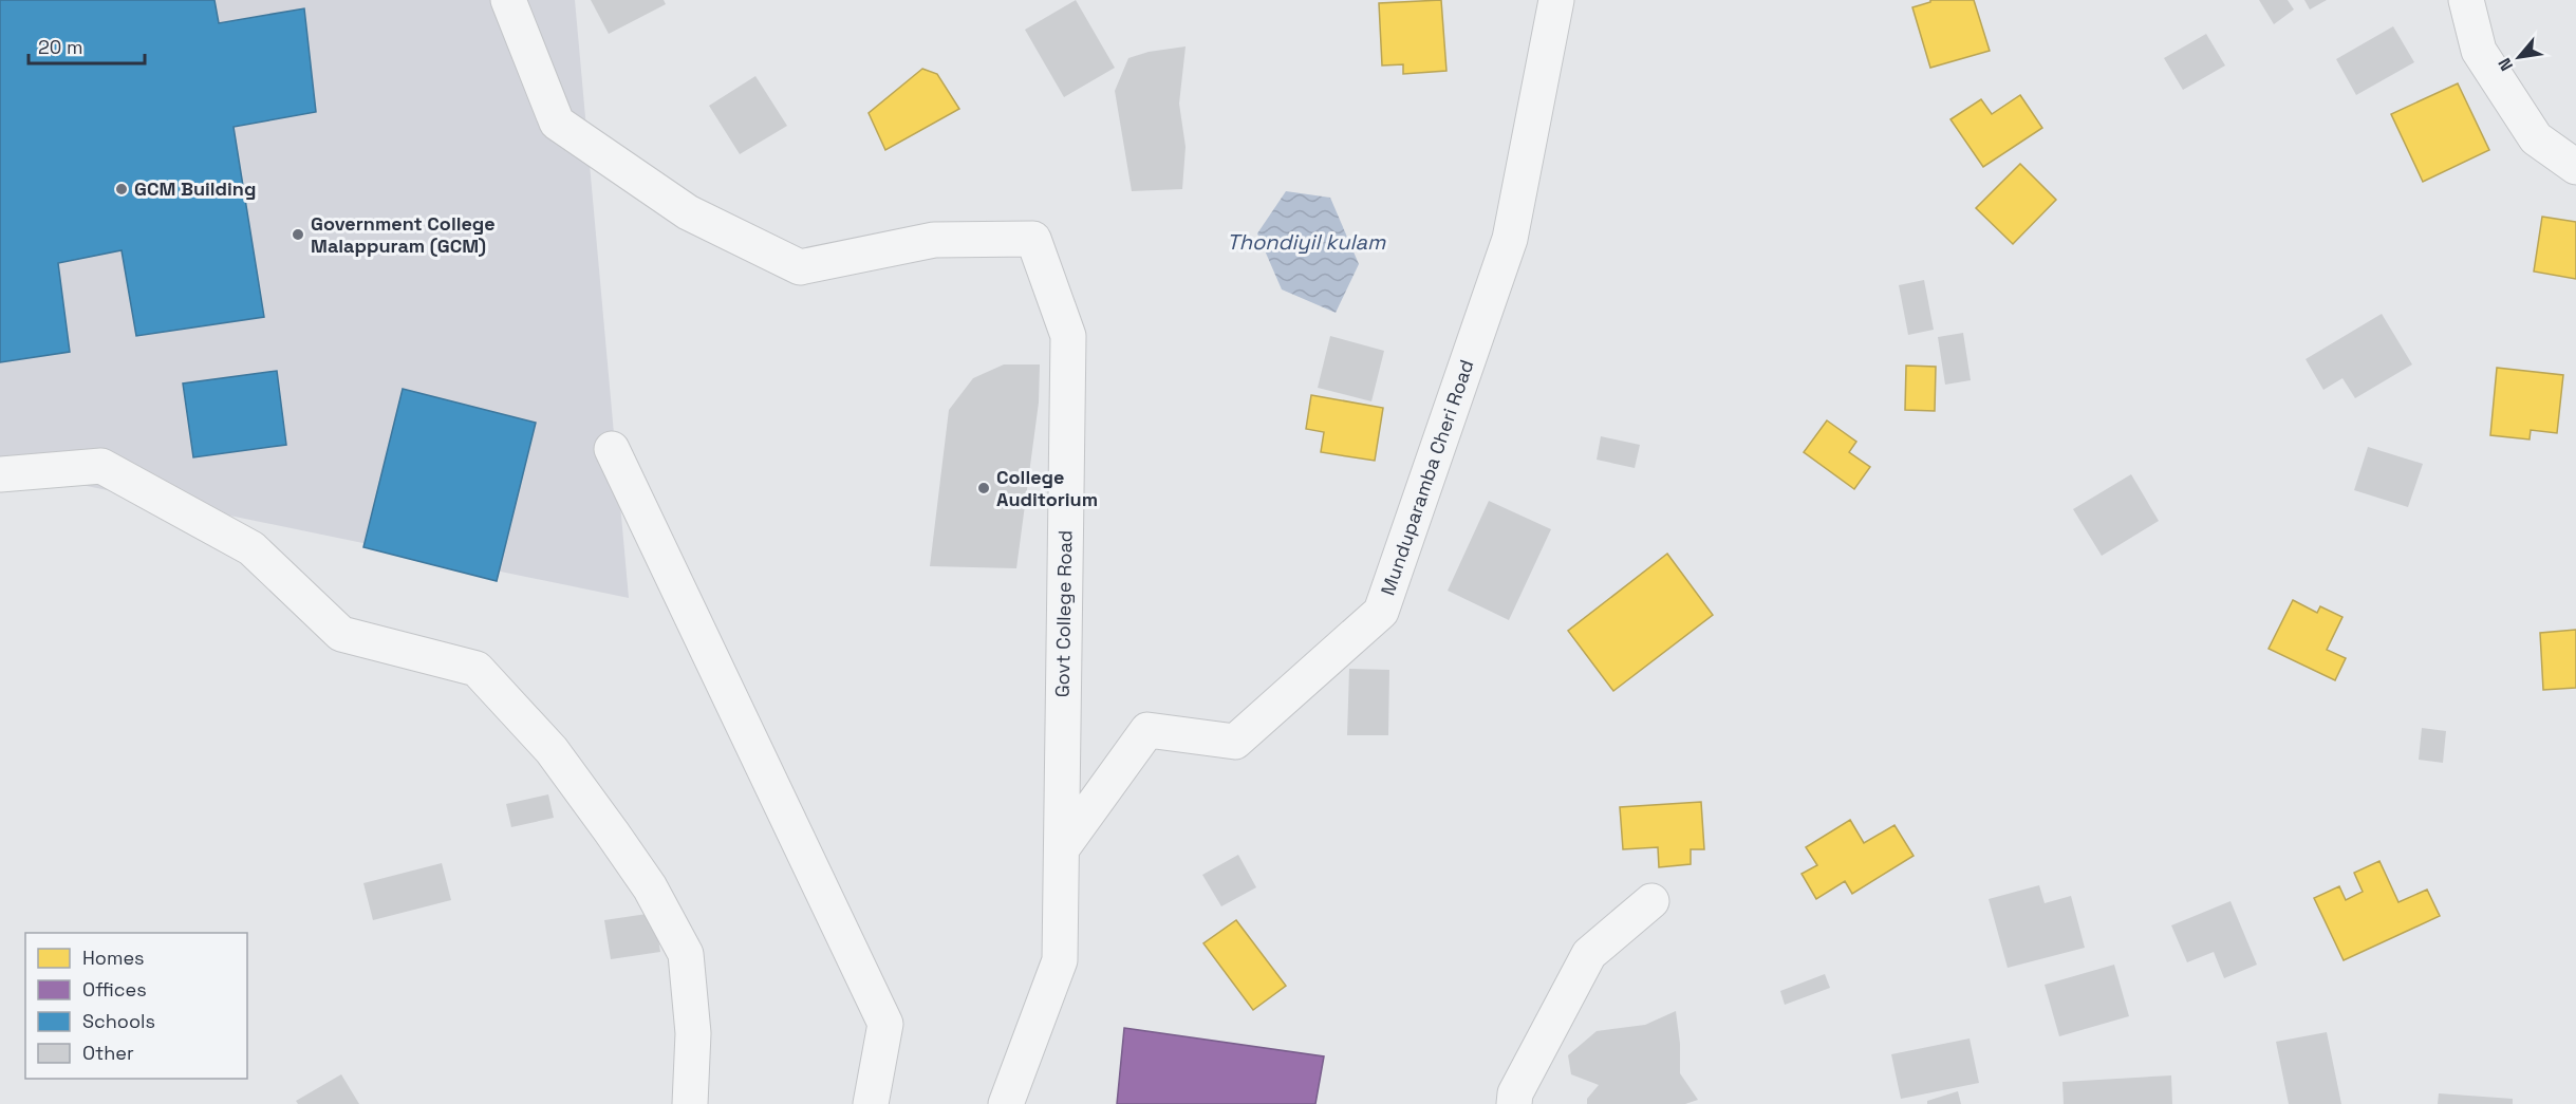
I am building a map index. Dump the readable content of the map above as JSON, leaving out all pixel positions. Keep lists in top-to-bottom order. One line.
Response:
{"streets":{"street":["Munduparamba Cheri Road","Govt College Road"]},"crossings":[["Munduparamba Cheri Road","Govt College Road"]],"water":["Thondiyil kulam"],"places":["GCM Building","Government College Malappuram (GCM)","College Auditorium"],"legend":["Homes","Offices","Schools","Other"],"scale_bar":"20 m","north":"bottom left"}
